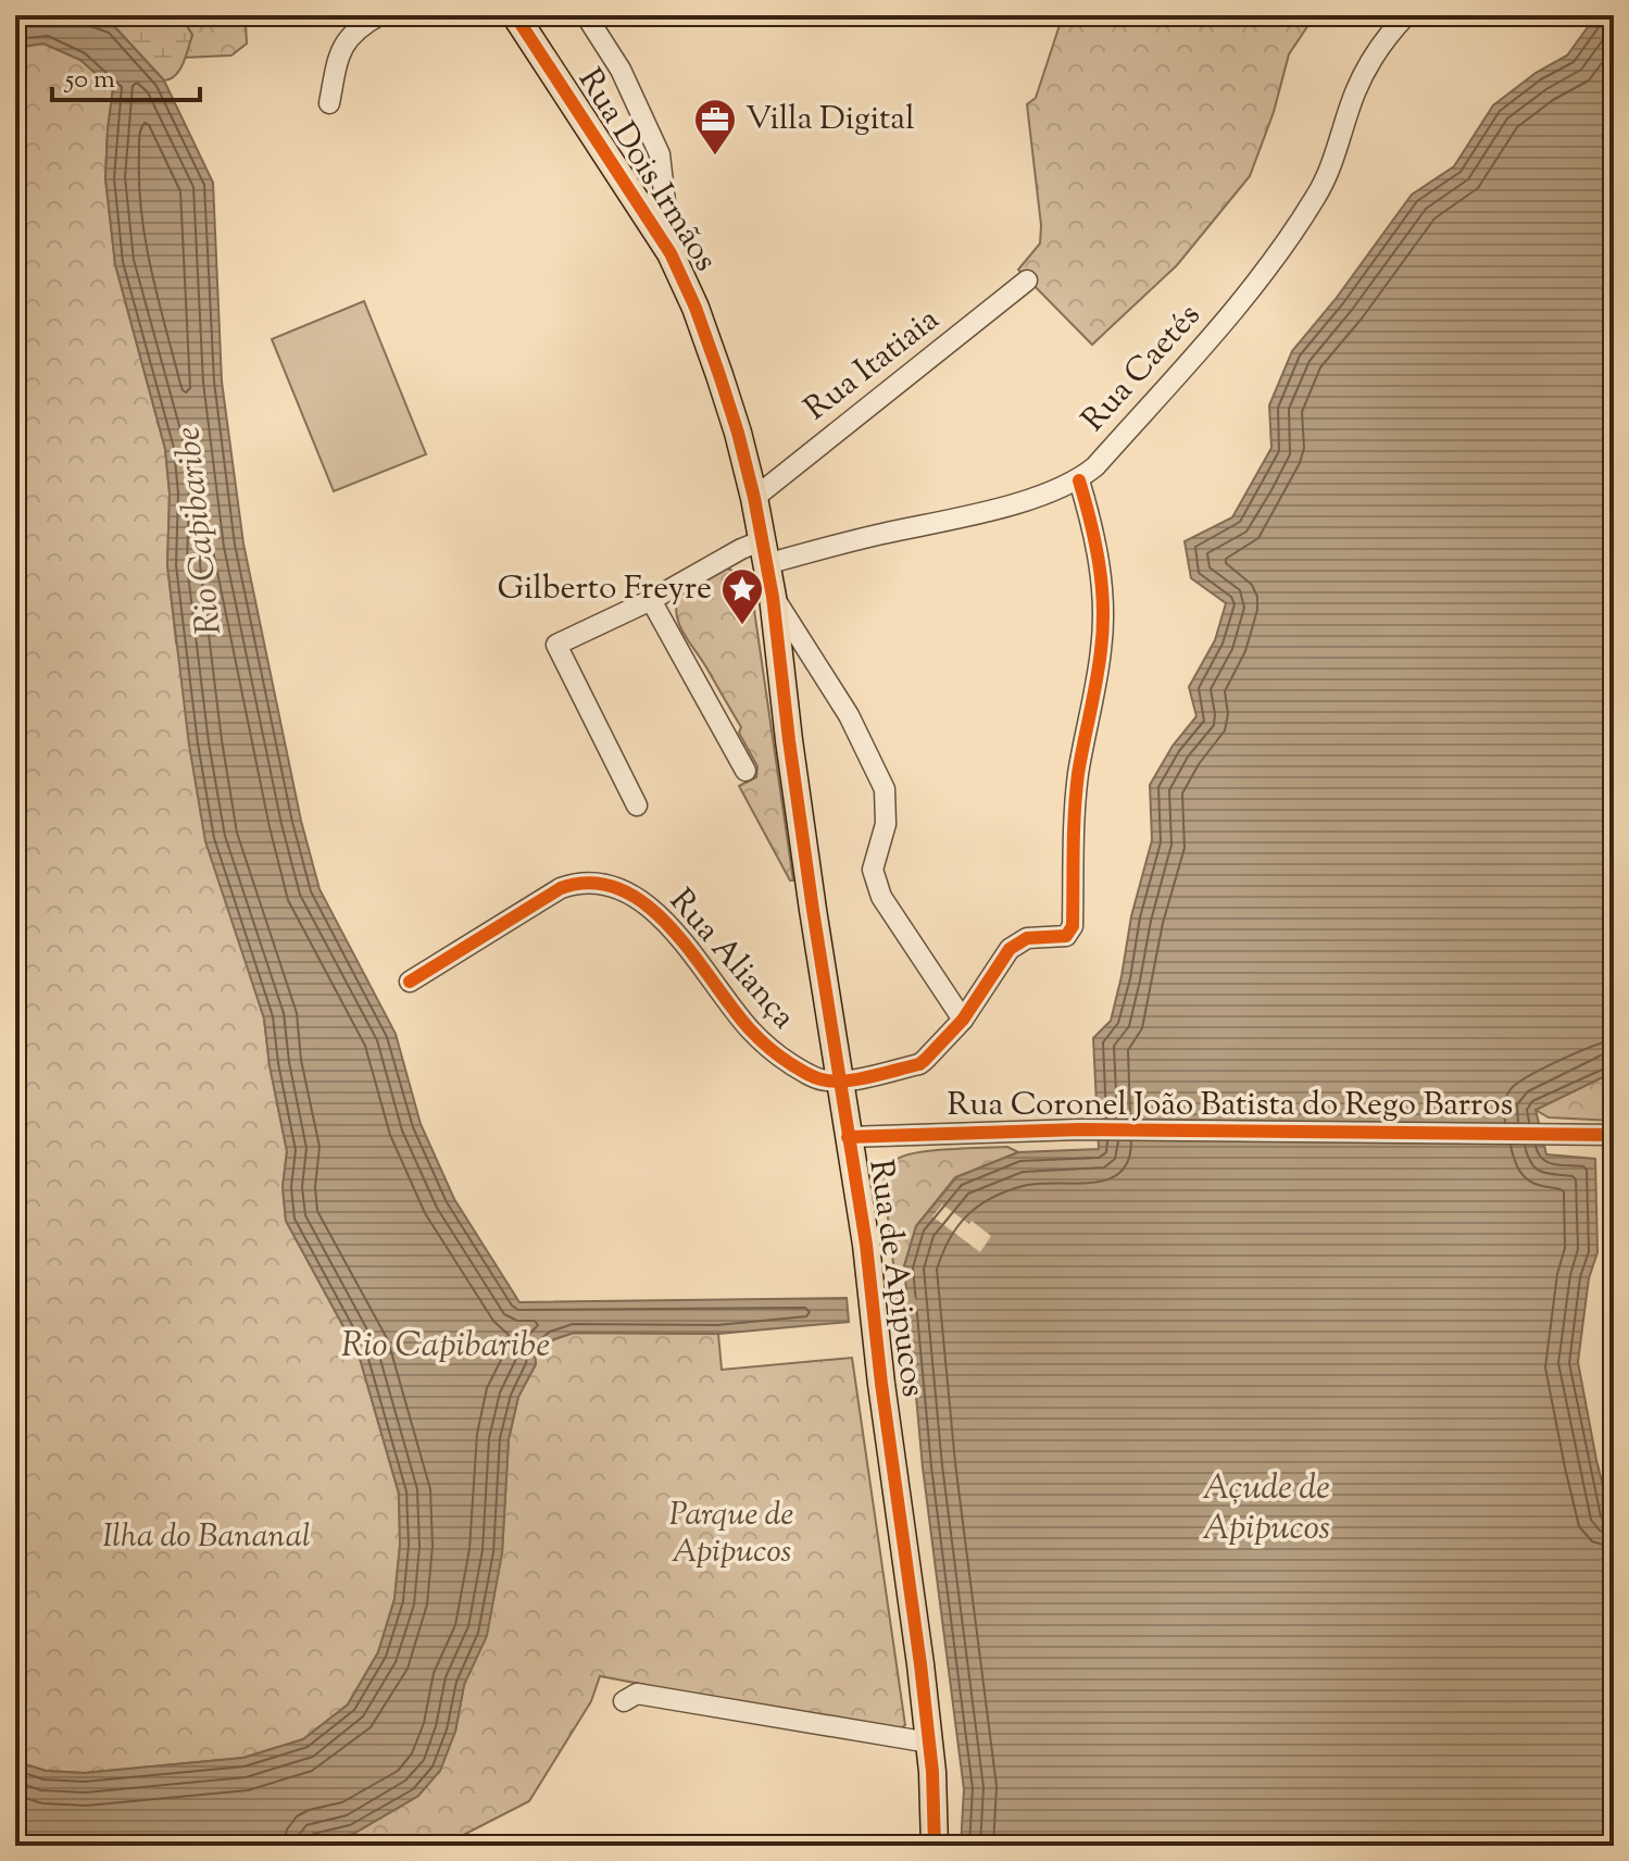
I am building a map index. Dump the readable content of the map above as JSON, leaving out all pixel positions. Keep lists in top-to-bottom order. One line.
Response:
{"streets":{"main road":["Rua Dois Irmãos","Rua de Apipucos"],"street":["Rua Itatiaia","Rua Caetés","Rua Aliança","Rua Coronel João Batista do Rego Barros"]},"crossings":[["Rua Dois Irmãos","Rua Itatiaia"],["Rua Dois Irmãos","Rua de Apipucos"],["Rua Itatiaia","Rua de Apipucos"],["Rua Caetés","Rua de Apipucos"],["Rua Aliança","Rua de Apipucos"],["Rua Coronel João Batista do Rego Barros","Rua de Apipucos"]],"water":["Rio Capibaribe","Açude de Apipucos"],"parks":["Parque de Apipucos","Ilha do Bananal"],"places":{"office":["Villa Digital"],"place":["Gilberto Freyre"]},"scale_bar":"50 m"}
